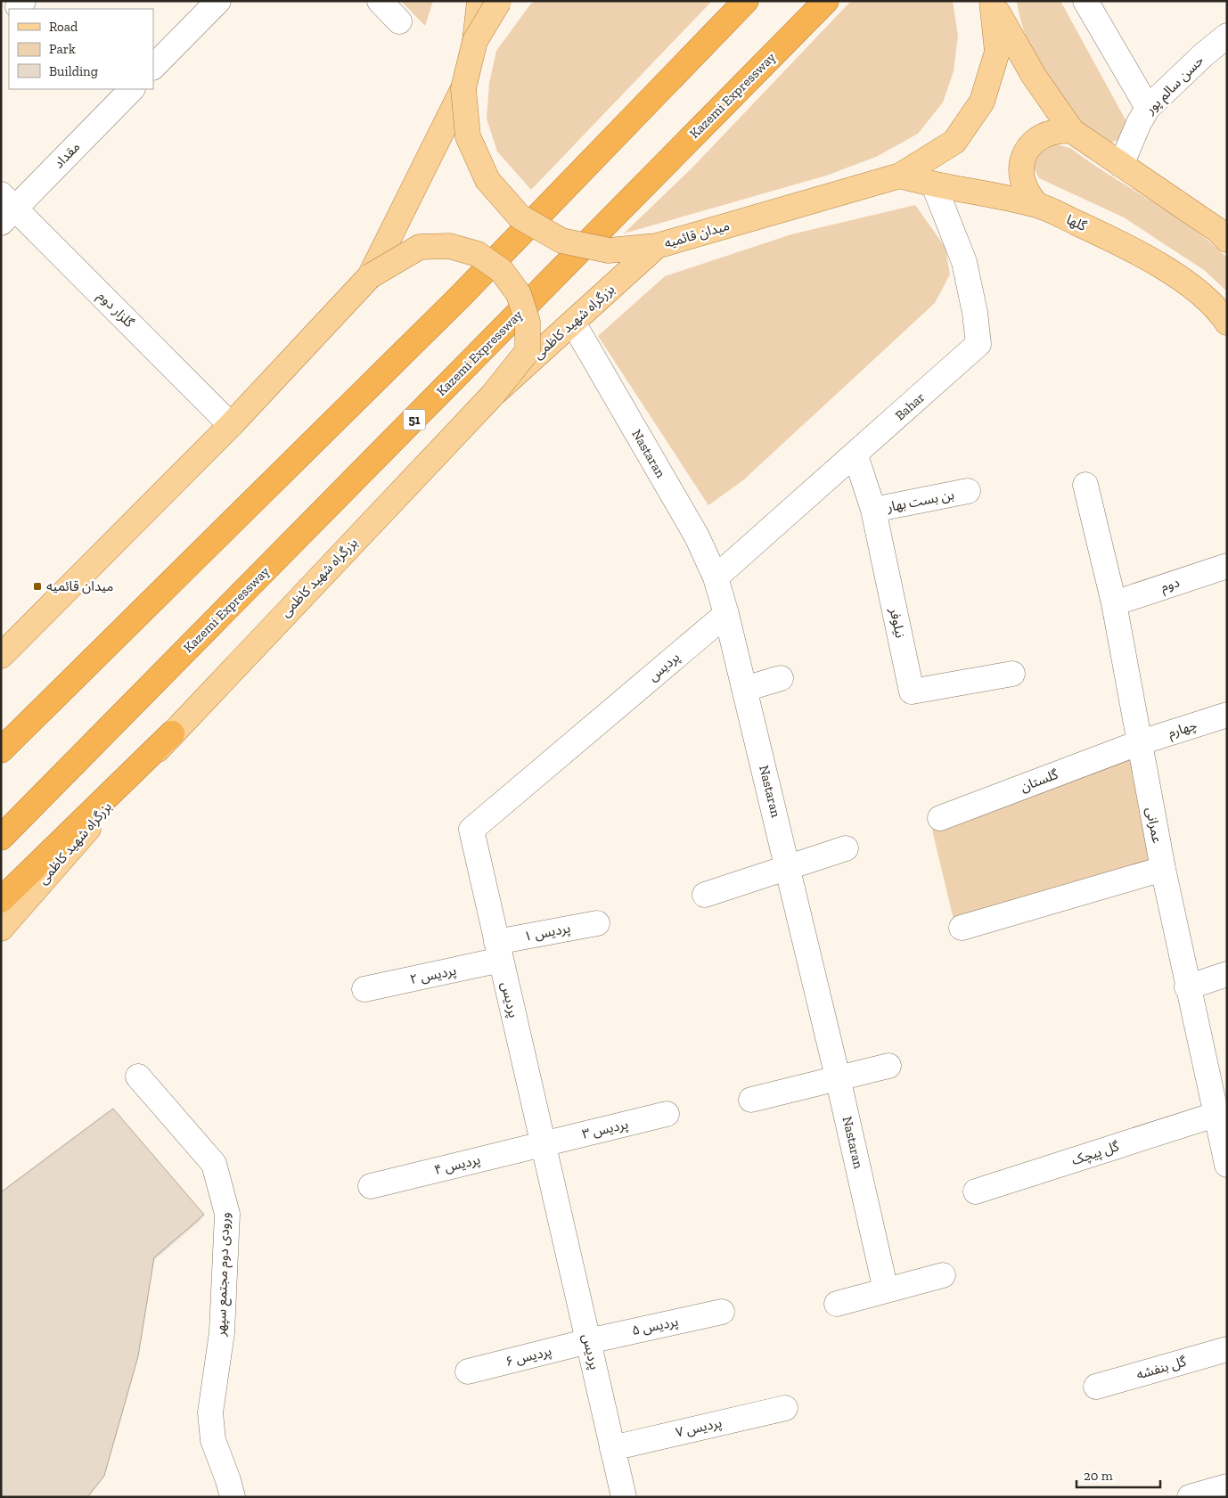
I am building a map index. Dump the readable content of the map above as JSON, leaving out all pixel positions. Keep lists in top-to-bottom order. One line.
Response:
{"streets":{"highway":["Kazemi Expressway","51"],"main road":["گلها","میدان قائمیه","بزرگراه شهید کاظمی"],"street":["حسن سالم پور","مقداد","گلزار دوم","Bahar","Nastaran","بن بست بهار","دوم","نیلوفر","پردیس","چهارم","گلستان","عمرانی","پردیس ۱","پردیس ۲","پردیس ۳","گل پیچک","پردیس ۴","ورودی دوم مجتمع سپهر","پردیس ۵","پردیس ۶","گل بنفشه","پردیس ۷"]},"crossings":[["مقداد","گلزار دوم"],["گلها","میدان قائمیه"],["گلها","Bahar"],["میدان قائمیه","بزرگراه شهید کاظمی"],["بزرگراه شهید کاظمی","Nastaran"],["Bahar","Nastaran"],["Bahar","نیلوفر"],["Nastaran","پردیس"],["بن بست بهار","نیلوفر"],["دوم","عمرانی"],["پردیس","پردیس ۱"],["پردیس","پردیس ۲"],["پردیس","پردیس ۳"],["پردیس","پردیس ۴"],["پردیس","پردیس ۵"],["پردیس","پردیس ۶"],["پردیس","پردیس ۷"],["چهارم","گلستان"],["چهارم","عمرانی"],["گلستان","عمرانی"],["عمرانی","گل پیچک"],["پردیس ۱","پردیس ۲"],["پردیس ۳","پردیس ۴"],["پردیس ۵","پردیس ۶"]],"places":{"transit":["میدان قائمیه"]},"legend":["Road","Park","Building"],"scale_bar":"20 m"}
